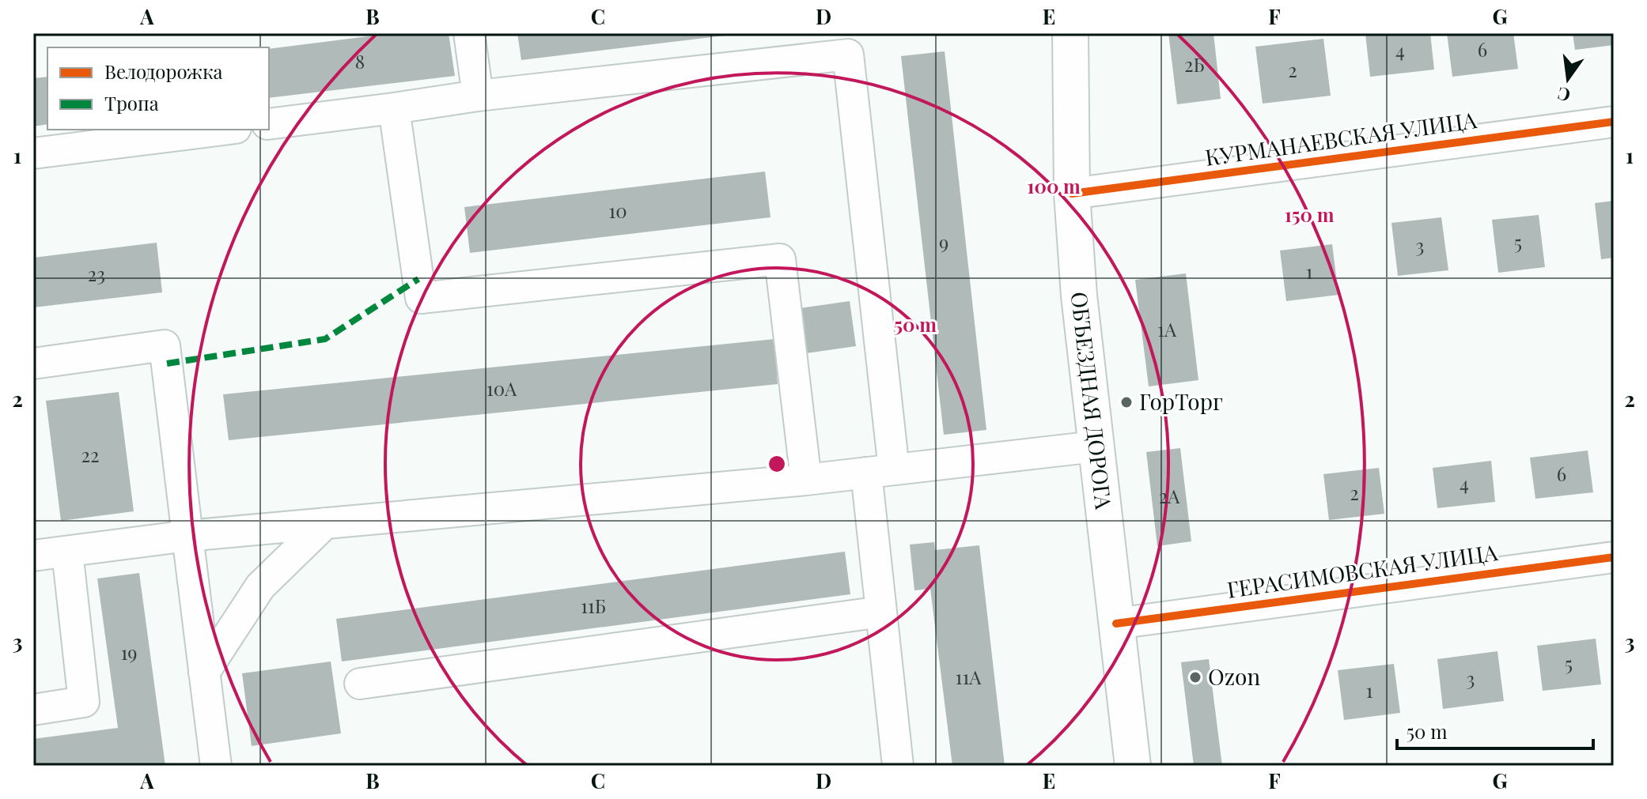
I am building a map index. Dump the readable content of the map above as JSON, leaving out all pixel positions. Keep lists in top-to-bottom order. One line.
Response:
{"streets":{"main road":["ОБЪЕЗДНАЯ ДОРОГА"],"street":["КУРМАНАЕВСКАЯ УЛИЦА","ГЕРАСИМОВСКАЯ УЛИЦА"]},"crossings":[["КУРМАНАЕВСКАЯ УЛИЦА","ОБЪЕЗДНАЯ ДОРОГА"],["ОБЪЕЗДНАЯ ДОРОГА","ГЕРАСИМОВСКАЯ УЛИЦА"]],"places":["ГорТорг","Ozon"],"house_numbers":["6","4","8","2Б","2","10","9","5","3","1","23","1А","10А","22","6","4","2","2А","11Б","19","5","11А","3","1"],"legend":["Велодорожка","Тропа"],"scale_bar":"50 m","north":"bottom","grid":{"columns":["A","B","C","D","E","F","G"],"rows":["1","2","3"]},"rings":["100 m","150 m","50 m"]}
